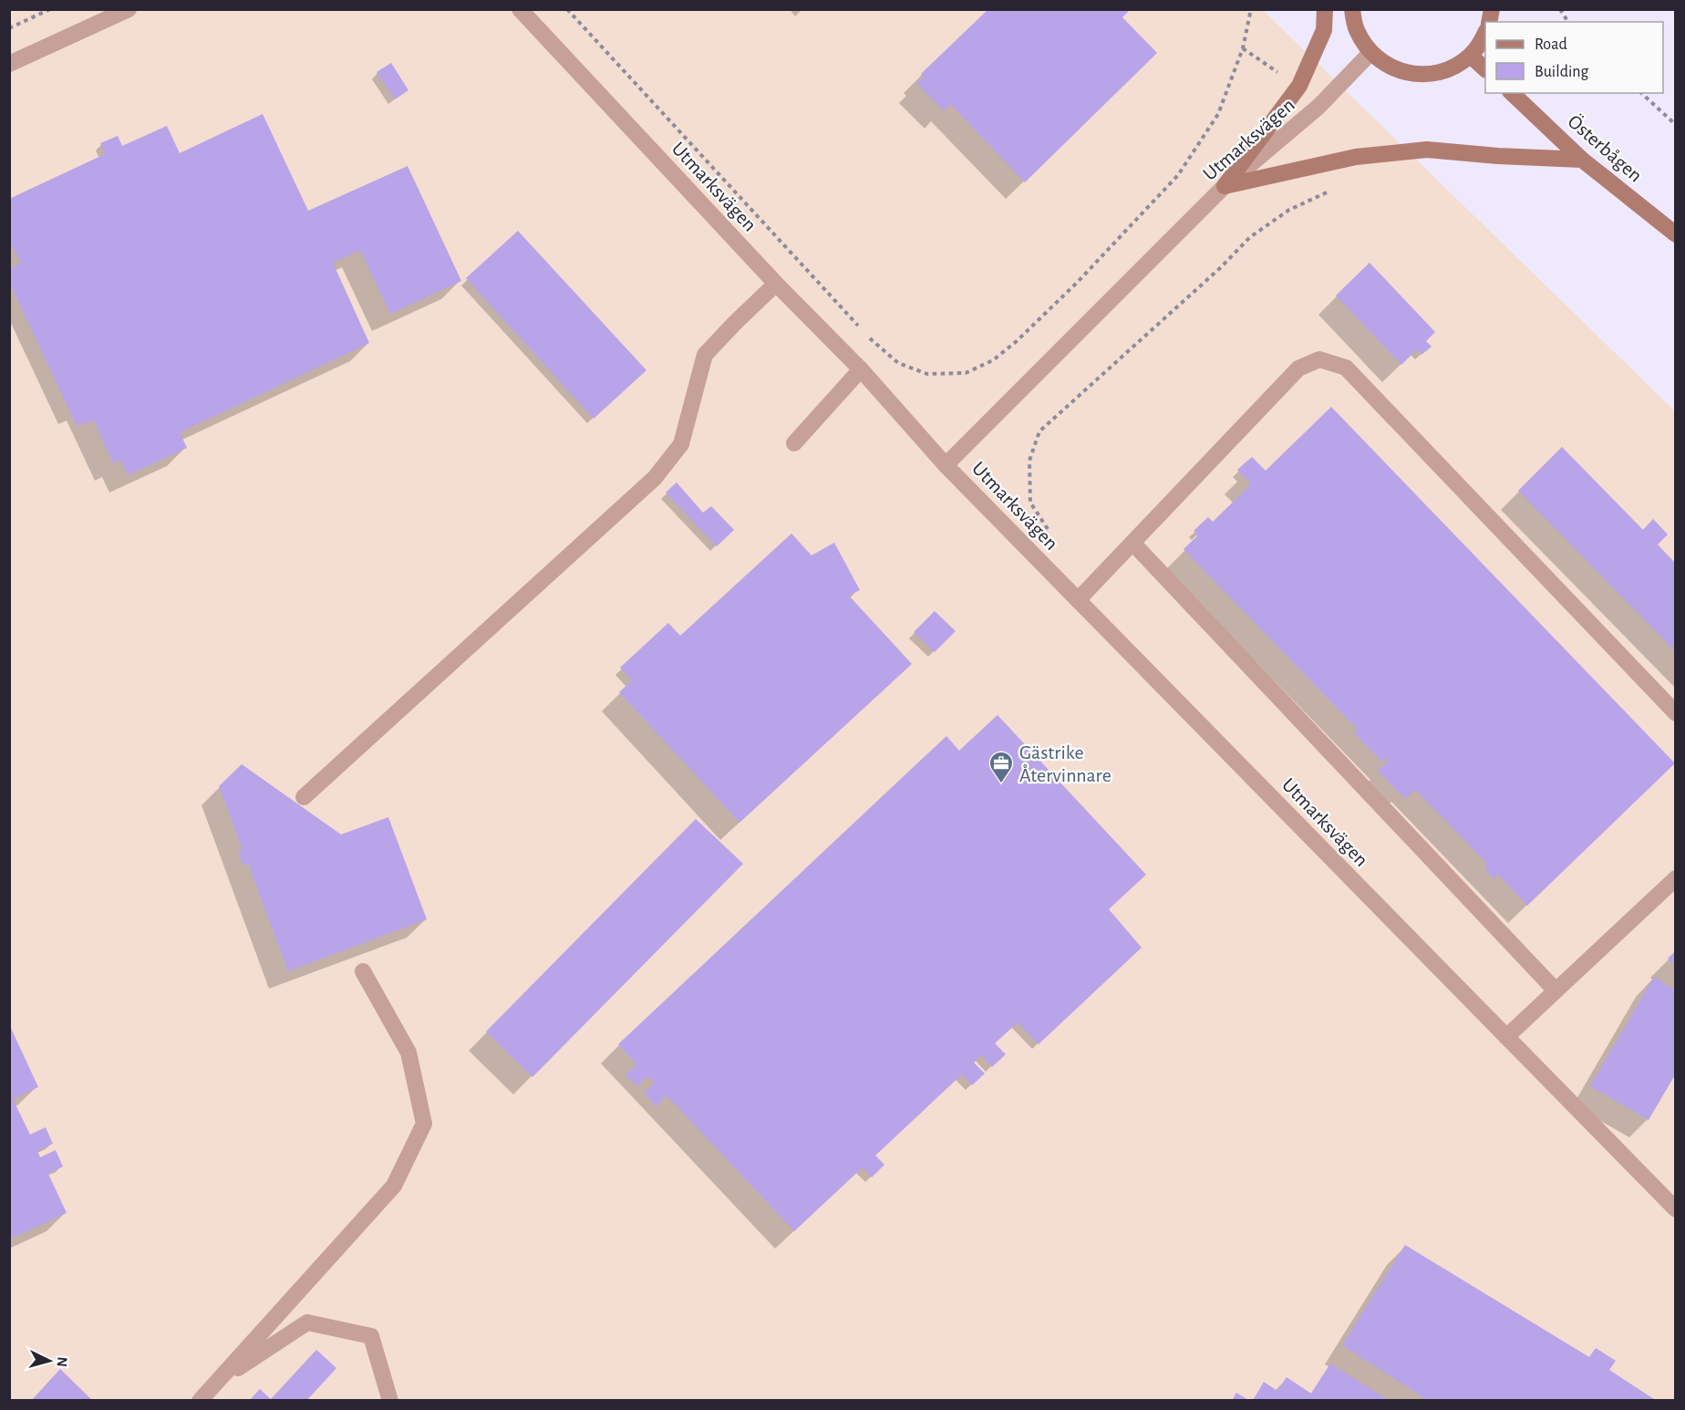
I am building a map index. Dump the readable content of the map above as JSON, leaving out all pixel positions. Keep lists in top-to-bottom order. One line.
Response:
{"streets":{"main road":["Österbågen"],"street":["Utmarksvägen"]},"places":{"office":["Gästrike Återvinnare"]},"legend":["Road","Building"],"north":"right"}
